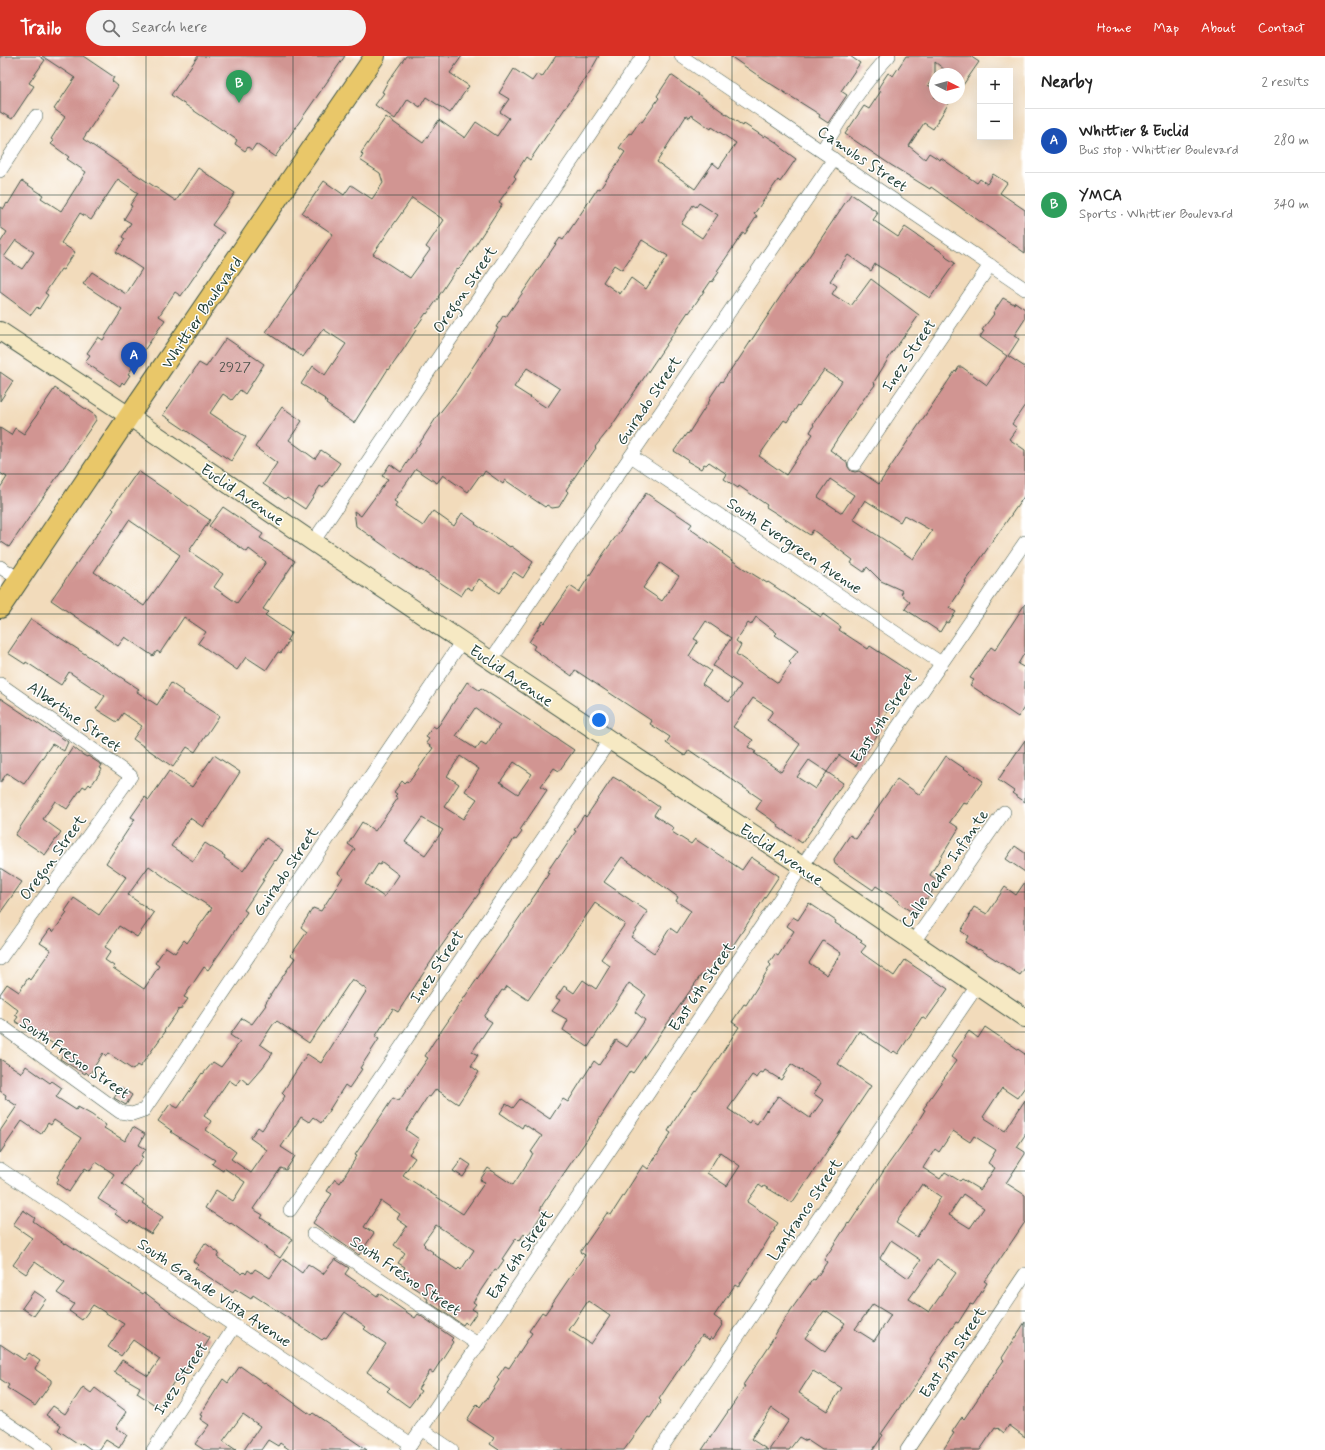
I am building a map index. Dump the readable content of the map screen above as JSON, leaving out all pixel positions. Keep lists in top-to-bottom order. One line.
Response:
{"streets":{"main road":["Whittier Boulevard"],"street":["Camulos Street","Oregon Street","Inez Street","Guirado Street","Euclid Avenue","South Evergreen Avenue","Albertine Street","East 6th Street","Calle Pedro Infante","South Fresno Street","Lanfranco Street","South Grande Vista Avenue","East 5th Street"]},"crossings":[["Camulos Street","Inez Street"],["Camulos Street","Guirado Street"],["Oregon Street","Euclid Avenue"],["Oregon Street","Albertine Street"],["Whittier Boulevard","Euclid Avenue"],["Inez Street","Euclid Avenue"],["Inez Street","South Grande Vista Avenue"],["Guirado Street","Euclid Avenue"],["Guirado Street","South Evergreen Avenue"],["Guirado Street","South Fresno Street"],["Euclid Avenue","East 6th Street"],["Euclid Avenue","Calle Pedro Infante"],["Euclid Avenue","Lanfranco Street"],["South Evergreen Avenue","East 6th Street"],["East 6th Street","South Fresno Street"],["East 6th Street","South Grande Vista Avenue"]],"house_numbers":["2927"],"north":"right","page":{"header":"Trailo","search":"Search here","nav":["Home","Map","About","Contact"],"heading":["Nearby","2 results"],"map_buttons":["+","−"],"pins":["B","A"],"list":[{"mark":"A","name":"Whittier & Euclid","note":"Bus stop · Whittier Boulevard","value":"280 m"},{"mark":"B","name":"YMCA","note":"Sports · Whittier Boulevard","value":"340 m"}]}}
